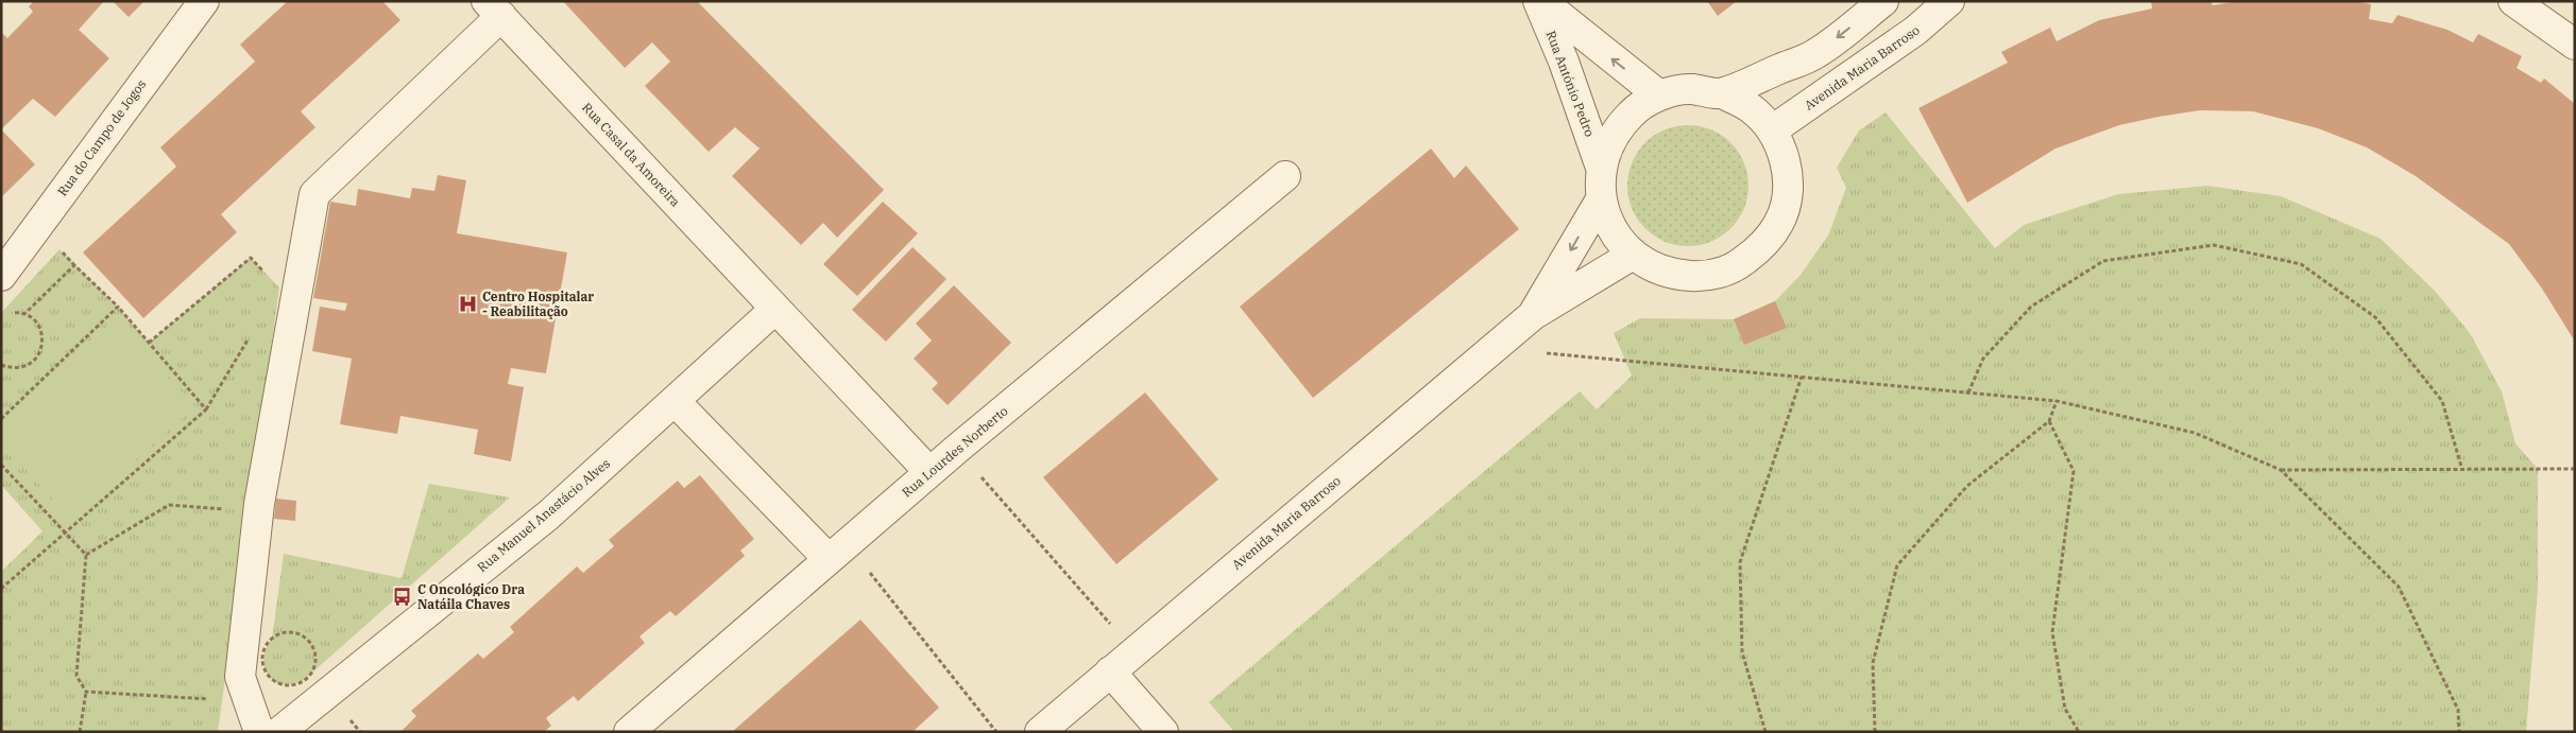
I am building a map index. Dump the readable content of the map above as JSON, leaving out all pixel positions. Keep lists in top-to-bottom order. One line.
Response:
{"streets":{"street":["Avenida Maria Barroso","Rua António Pedro","Rua do Campo de Jogos","Rua Casal da Amoreira","Rua Lourdes Norberto","Rua Manuel Anastácio Alves"]},"crossings":[["Avenida Maria Barroso","Rua António Pedro"],["Rua Casal da Amoreira","Rua Lourdes Norberto"],["Rua Casal da Amoreira","Rua Manuel Anastácio Alves"]],"one_way":["Rua António Pedro"],"places":{"hospital":["Centro Hospitalar - Reabilitação"],"bus stop":["C Oncológico Dra Natáila Chaves"]}}
